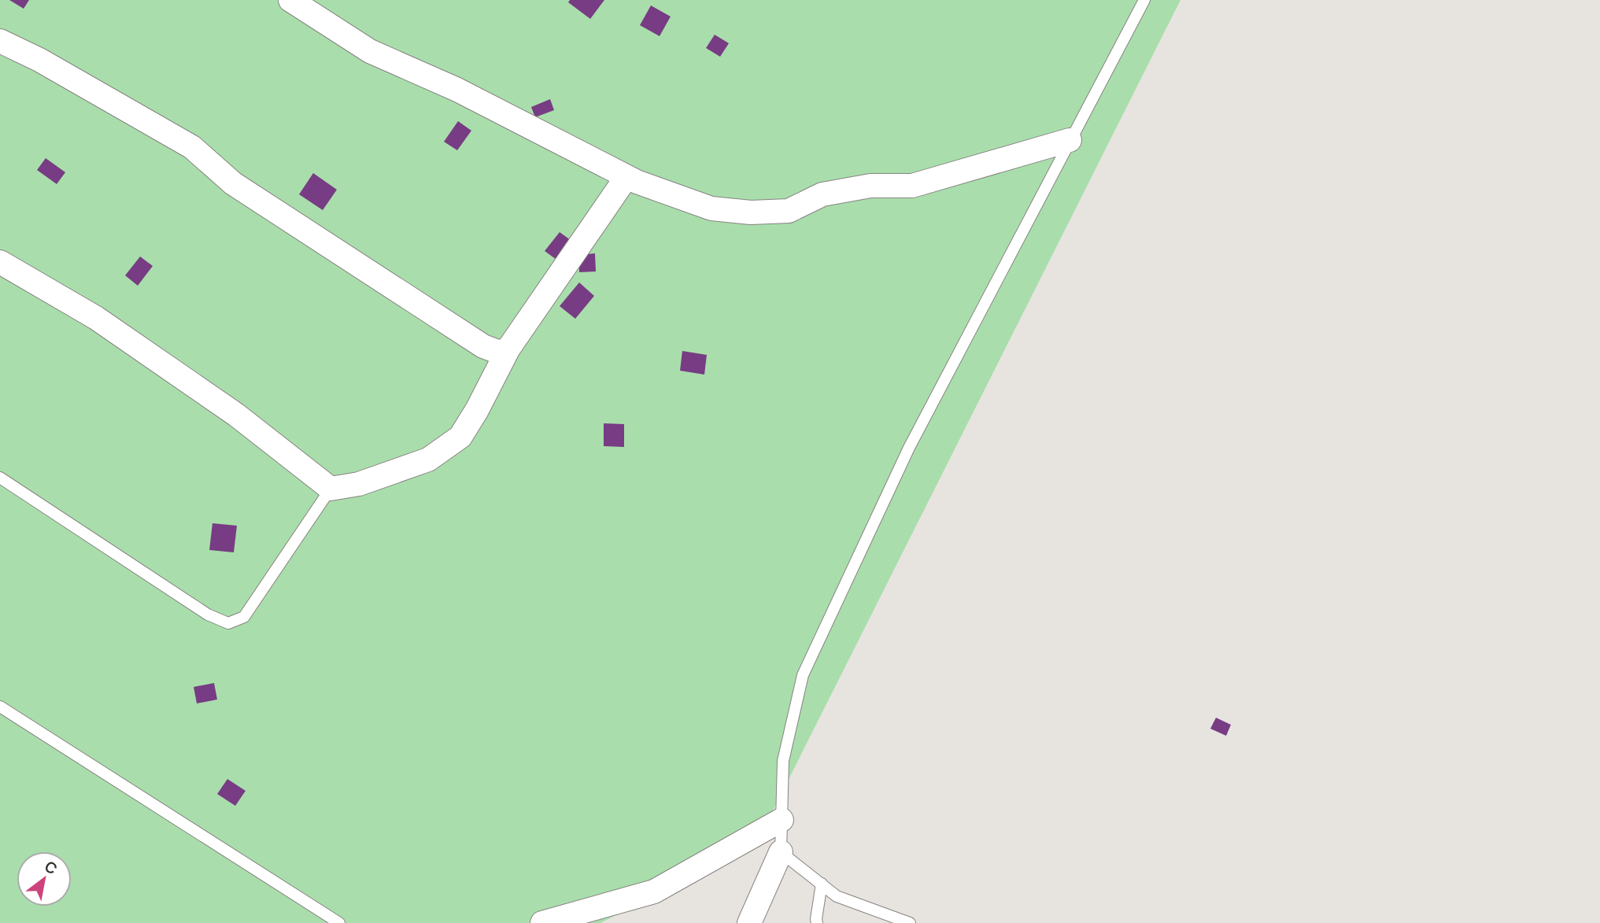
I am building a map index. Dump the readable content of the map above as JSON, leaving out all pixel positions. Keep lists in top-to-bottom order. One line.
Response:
{"north":"top right"}
